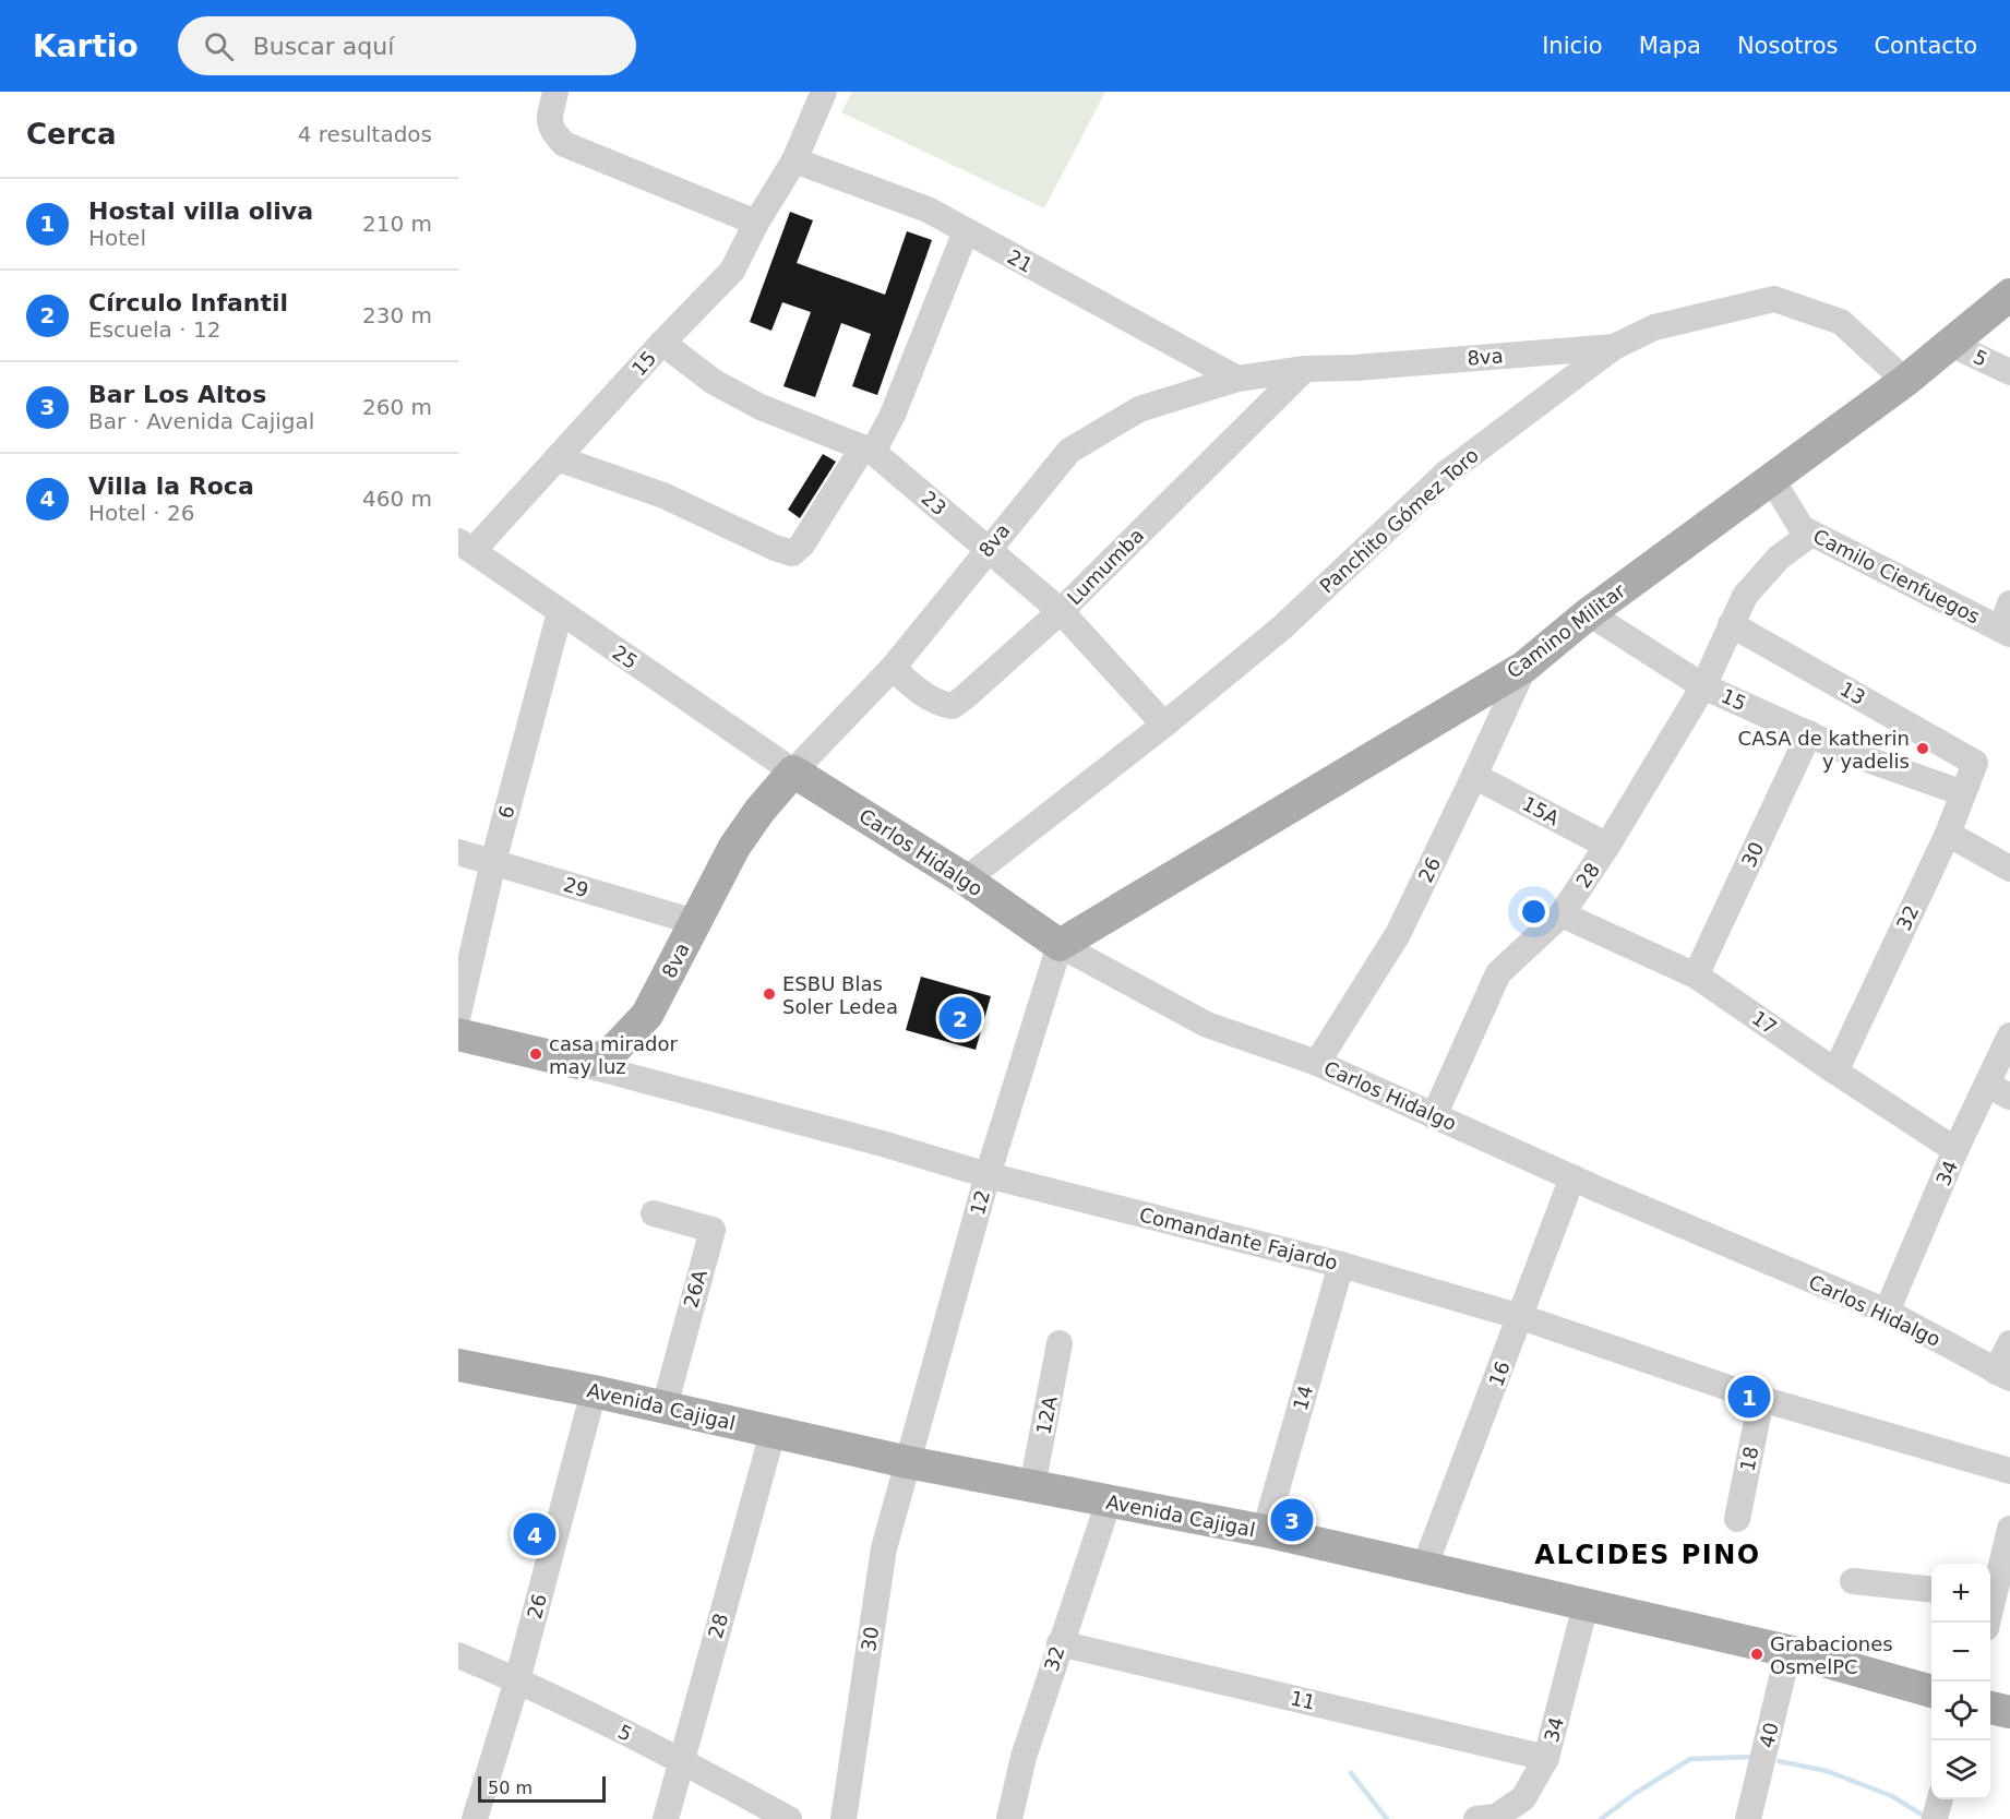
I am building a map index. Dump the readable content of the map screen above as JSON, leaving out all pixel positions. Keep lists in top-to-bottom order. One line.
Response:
{"streets":{"main road":["8va","Camino Militar","Carlos Hidalgo","Comandante Fajardo","Avenida Cajigal"],"street":["21","5","15","23","Panchito Gómez Toro","Lumumba","Camilo Cienfuegos","25","13","15A","6","30","26","28","29","32","17","34","12","26A","16","14","12A","18","11","40"]},"crossings":[["21","8va"],["21","15"],["8va","23"],["8va","Panchito Gómez Toro"],["8va","Lumumba"],["8va","25"],["8va","Carlos Hidalgo"],["8va","29"],["8va","Comandante Fajardo"],["5","Camino Militar"],["5","26"],["5","28"],["15","23"],["15","Camino Militar"],["15","25"],["15","30"],["15","28"],["15","32"],["23","Panchito Gómez Toro"],["23","Lumumba"],["Panchito Gómez Toro","Camino Militar"],["Panchito Gómez Toro","Carlos Hidalgo"],["Camilo Cienfuegos","Camino Militar"],["Camilo Cienfuegos","28"],["Camino Militar","Carlos Hidalgo"],["Camino Militar","26"],["Camino Militar","12"],["25","6"],["25","Carlos Hidalgo"],["13","28"],["13","32"],["15A","26"],["15A","28"],["6","29"],["Carlos Hidalgo","26"],["Carlos Hidalgo","28"],["Carlos Hidalgo","34"],["Carlos Hidalgo","12"],["Carlos Hidalgo","16"],["30","17"],["30","12"],["30","Avenida Cajigal"],["26","Avenida Cajigal"],["28","17"],["28","Avenida Cajigal"],["32","17"],["32","Avenida Cajigal"],["32","11"],["17","34"],["34","Avenida Cajigal"],["34","11"],["12","Comandante Fajardo"],["12","Avenida Cajigal"],["Comandante Fajardo","16"],["Comandante Fajardo","14"],["Comandante Fajardo","18"],["26A","Avenida Cajigal"],["16","Avenida Cajigal"],["14","Avenida Cajigal"],["Avenida Cajigal","12A"],["Avenida Cajigal","40"]],"districts":["ALCIDES PINO"],"places":["CASA de katherin y yadelis","ESBU Blas Soler Ledea","casa mirador may luz","Grabaciones OsmelPC"],"scale_bar":"50 m","page":{"header":"Kartio","search":"Buscar aquí","nav":["Inicio","Mapa","Nosotros","Contacto"],"heading":["Cerca","4 resultados"],"list":[{"mark":"1","name":"Hostal villa oliva","note":"Hotel","value":"210 m"},{"mark":"2","name":"Círculo Infantil","note":"Escuela · 12","value":"230 m"},{"mark":"3","name":"Bar Los Altos","note":"Bar · Avenida Cajigal","value":"260 m"},{"mark":"4","name":"Villa la Roca","note":"Hotel · 26","value":"460 m"}],"pins":["2","1","3","4"],"map_buttons":["+","−"],"scale":"50 m"}}
